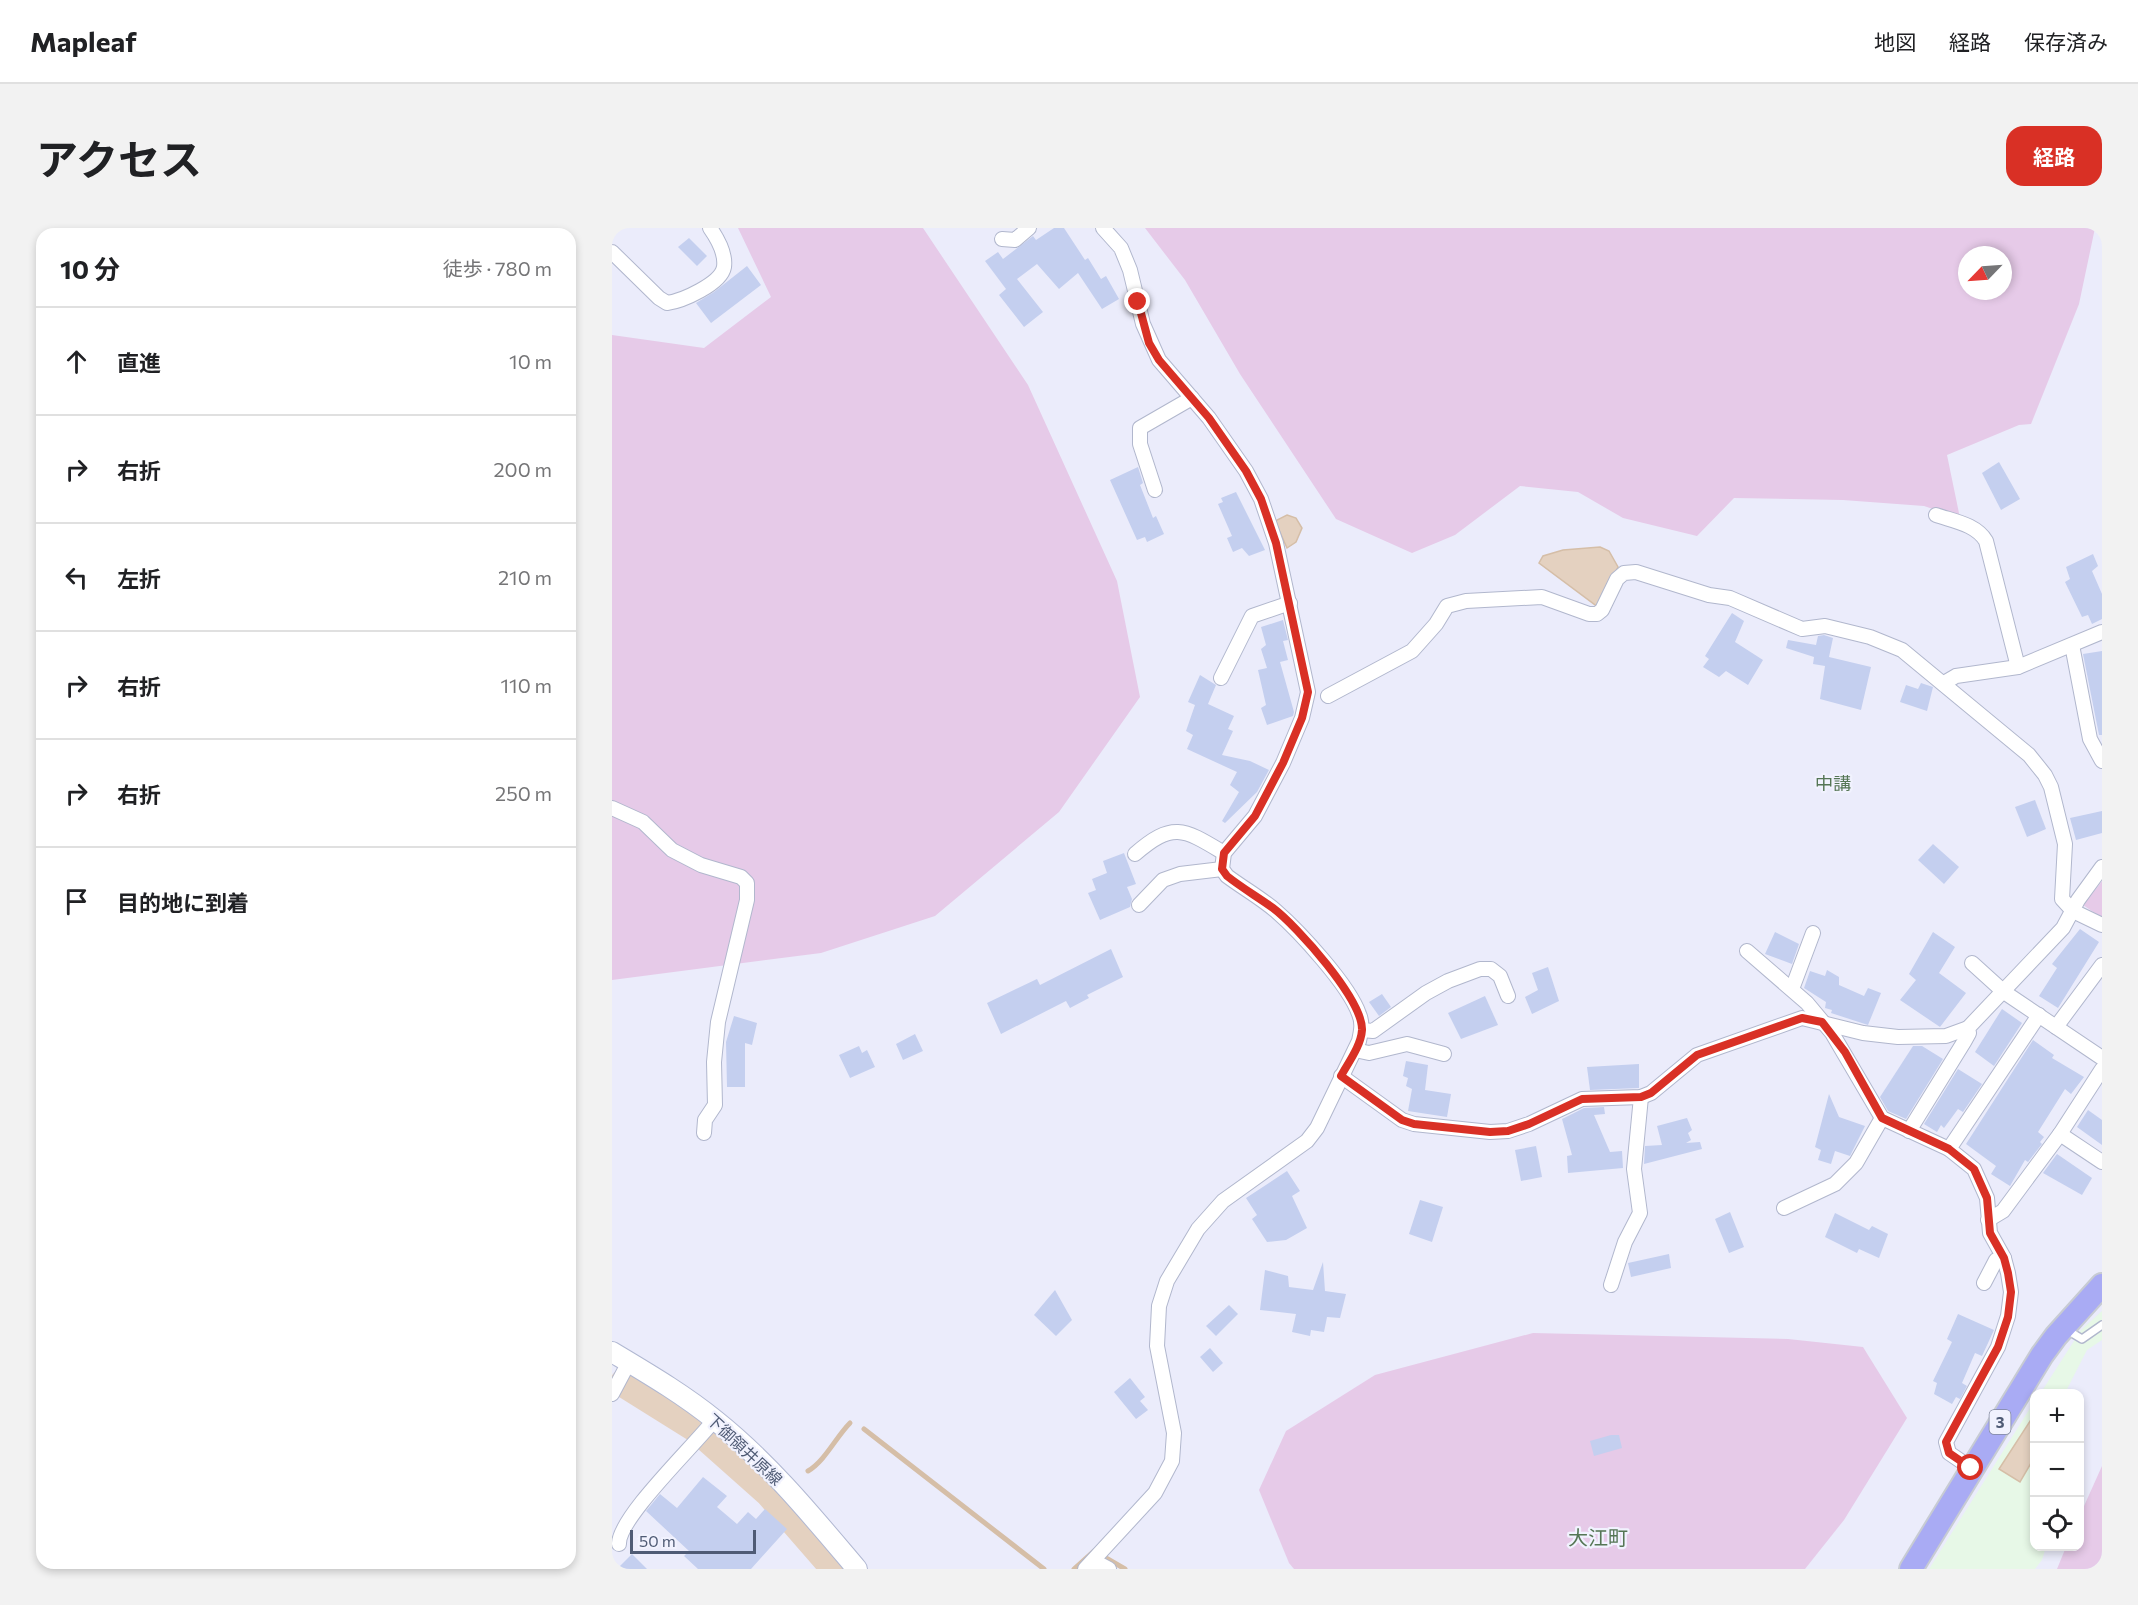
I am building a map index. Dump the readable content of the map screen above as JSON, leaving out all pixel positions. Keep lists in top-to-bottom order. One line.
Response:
{"streets":{"main road":["3","下御領井原線"]},"districts":["中講","大江町"],"scale_bar":"50 m","north":"bottom left","page":{"header":"Mapleaf","nav":["地図","経路","保存済み"],"title":"アクセス","buttons":"経路","heading":["10 分","徒歩 · 780 m"],"list":[["直進","10 m"],["右折","200 m"],["左折","210 m"],["右折","110 m"],["右折","250 m"],"目的地に到着"],"map_buttons":["+","−"],"scale":"50 m"}}
